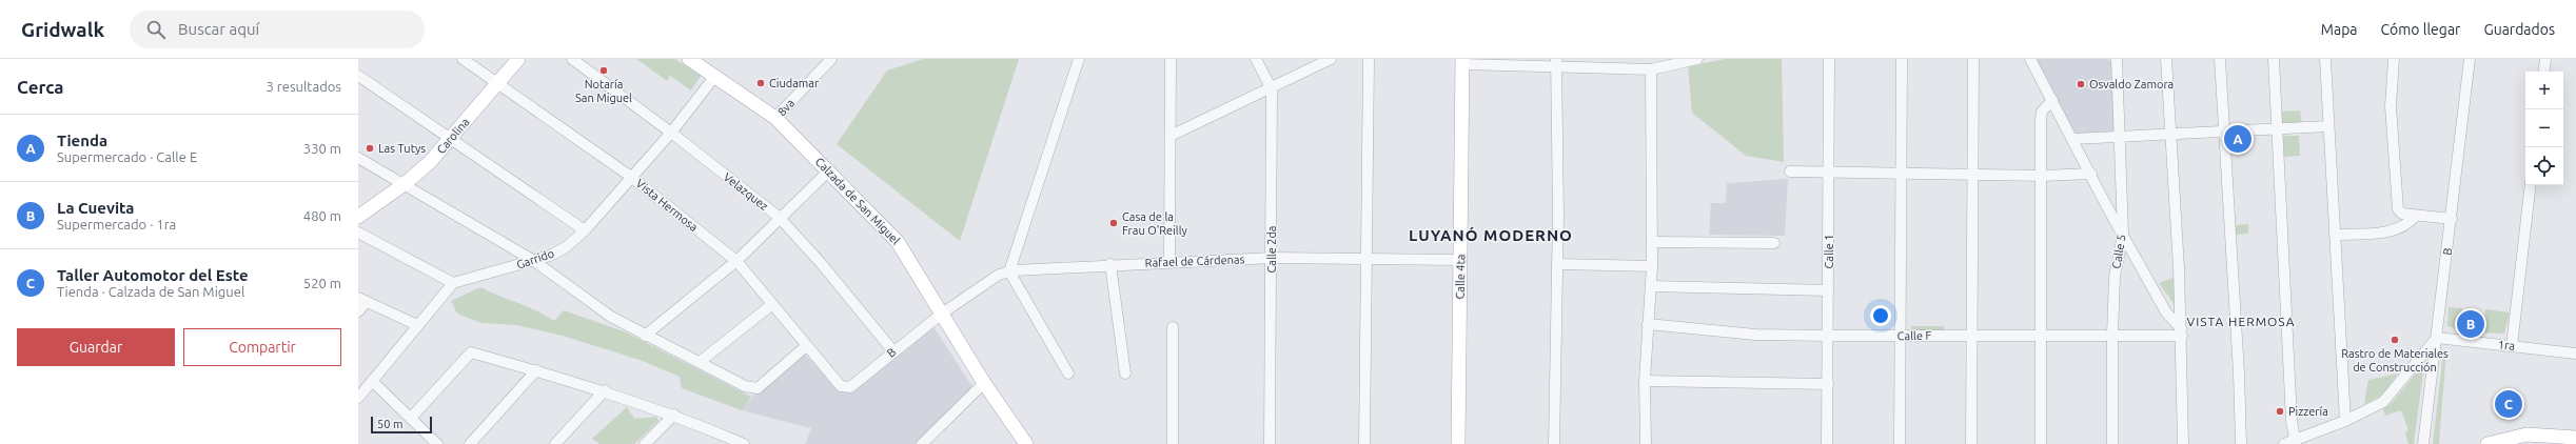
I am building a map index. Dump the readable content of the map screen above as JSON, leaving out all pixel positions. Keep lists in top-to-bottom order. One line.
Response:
{"streets":{"main road":["Carolina","Calzada de San Miguel","Calle 4ta"],"street":["8va","Velazquez","Vista Hermosa","Calle 2da","Calle 1","Calle 5","B","Garrido","Rafael de Cárdenas","Calle F","1ra"]},"crossings":[["8va","Calzada de San Miguel"],["Carolina","Vista Hermosa"],["Velazquez","B"],["Velazquez","Garrido"],["Calzada de San Miguel","B"],["Calzada de San Miguel","Garrido"],["Calzada de San Miguel","Rafael de Cárdenas"],["Vista Hermosa","B"],["Vista Hermosa","Garrido"],["Calle 2da","Rafael de Cárdenas"],["Calle 1","Calle F"],["Calle 5","Calle F"],["B","Rafael de Cárdenas"],["B","1ra"],["Rafael de Cárdenas","Calle 4ta"]],"districts":["LUYANÓ MODERNO","VISTA HERMOSA"],"places":["Notaría San Miguel","Ciudamar","Osvaldo Zamora","Las Tutys","Casa de la Frau O'Reilly","Rastro de Materiales de Construcción","Pizzería"],"scale_bar":"50 m","page":{"header":"Gridwalk","search":"Buscar aquí","nav":["Mapa","Cómo llegar","Guardados"],"heading":["Cerca","3 resultados"],"map_buttons":["+","−"],"list":[{"mark":"A","name":"Tienda","note":"Supermercado · Calle E","value":"330 m"},{"mark":"B","name":"La Cuevita","note":"Supermercado · 1ra","value":"480 m"},{"mark":"C","name":"Taller Automotor del Este","note":"Tienda · Calzada de San Miguel","value":"520 m"}],"pins":["A","B","C"],"buttons":["Guardar","Compartir"],"scale":"50 m"}}
